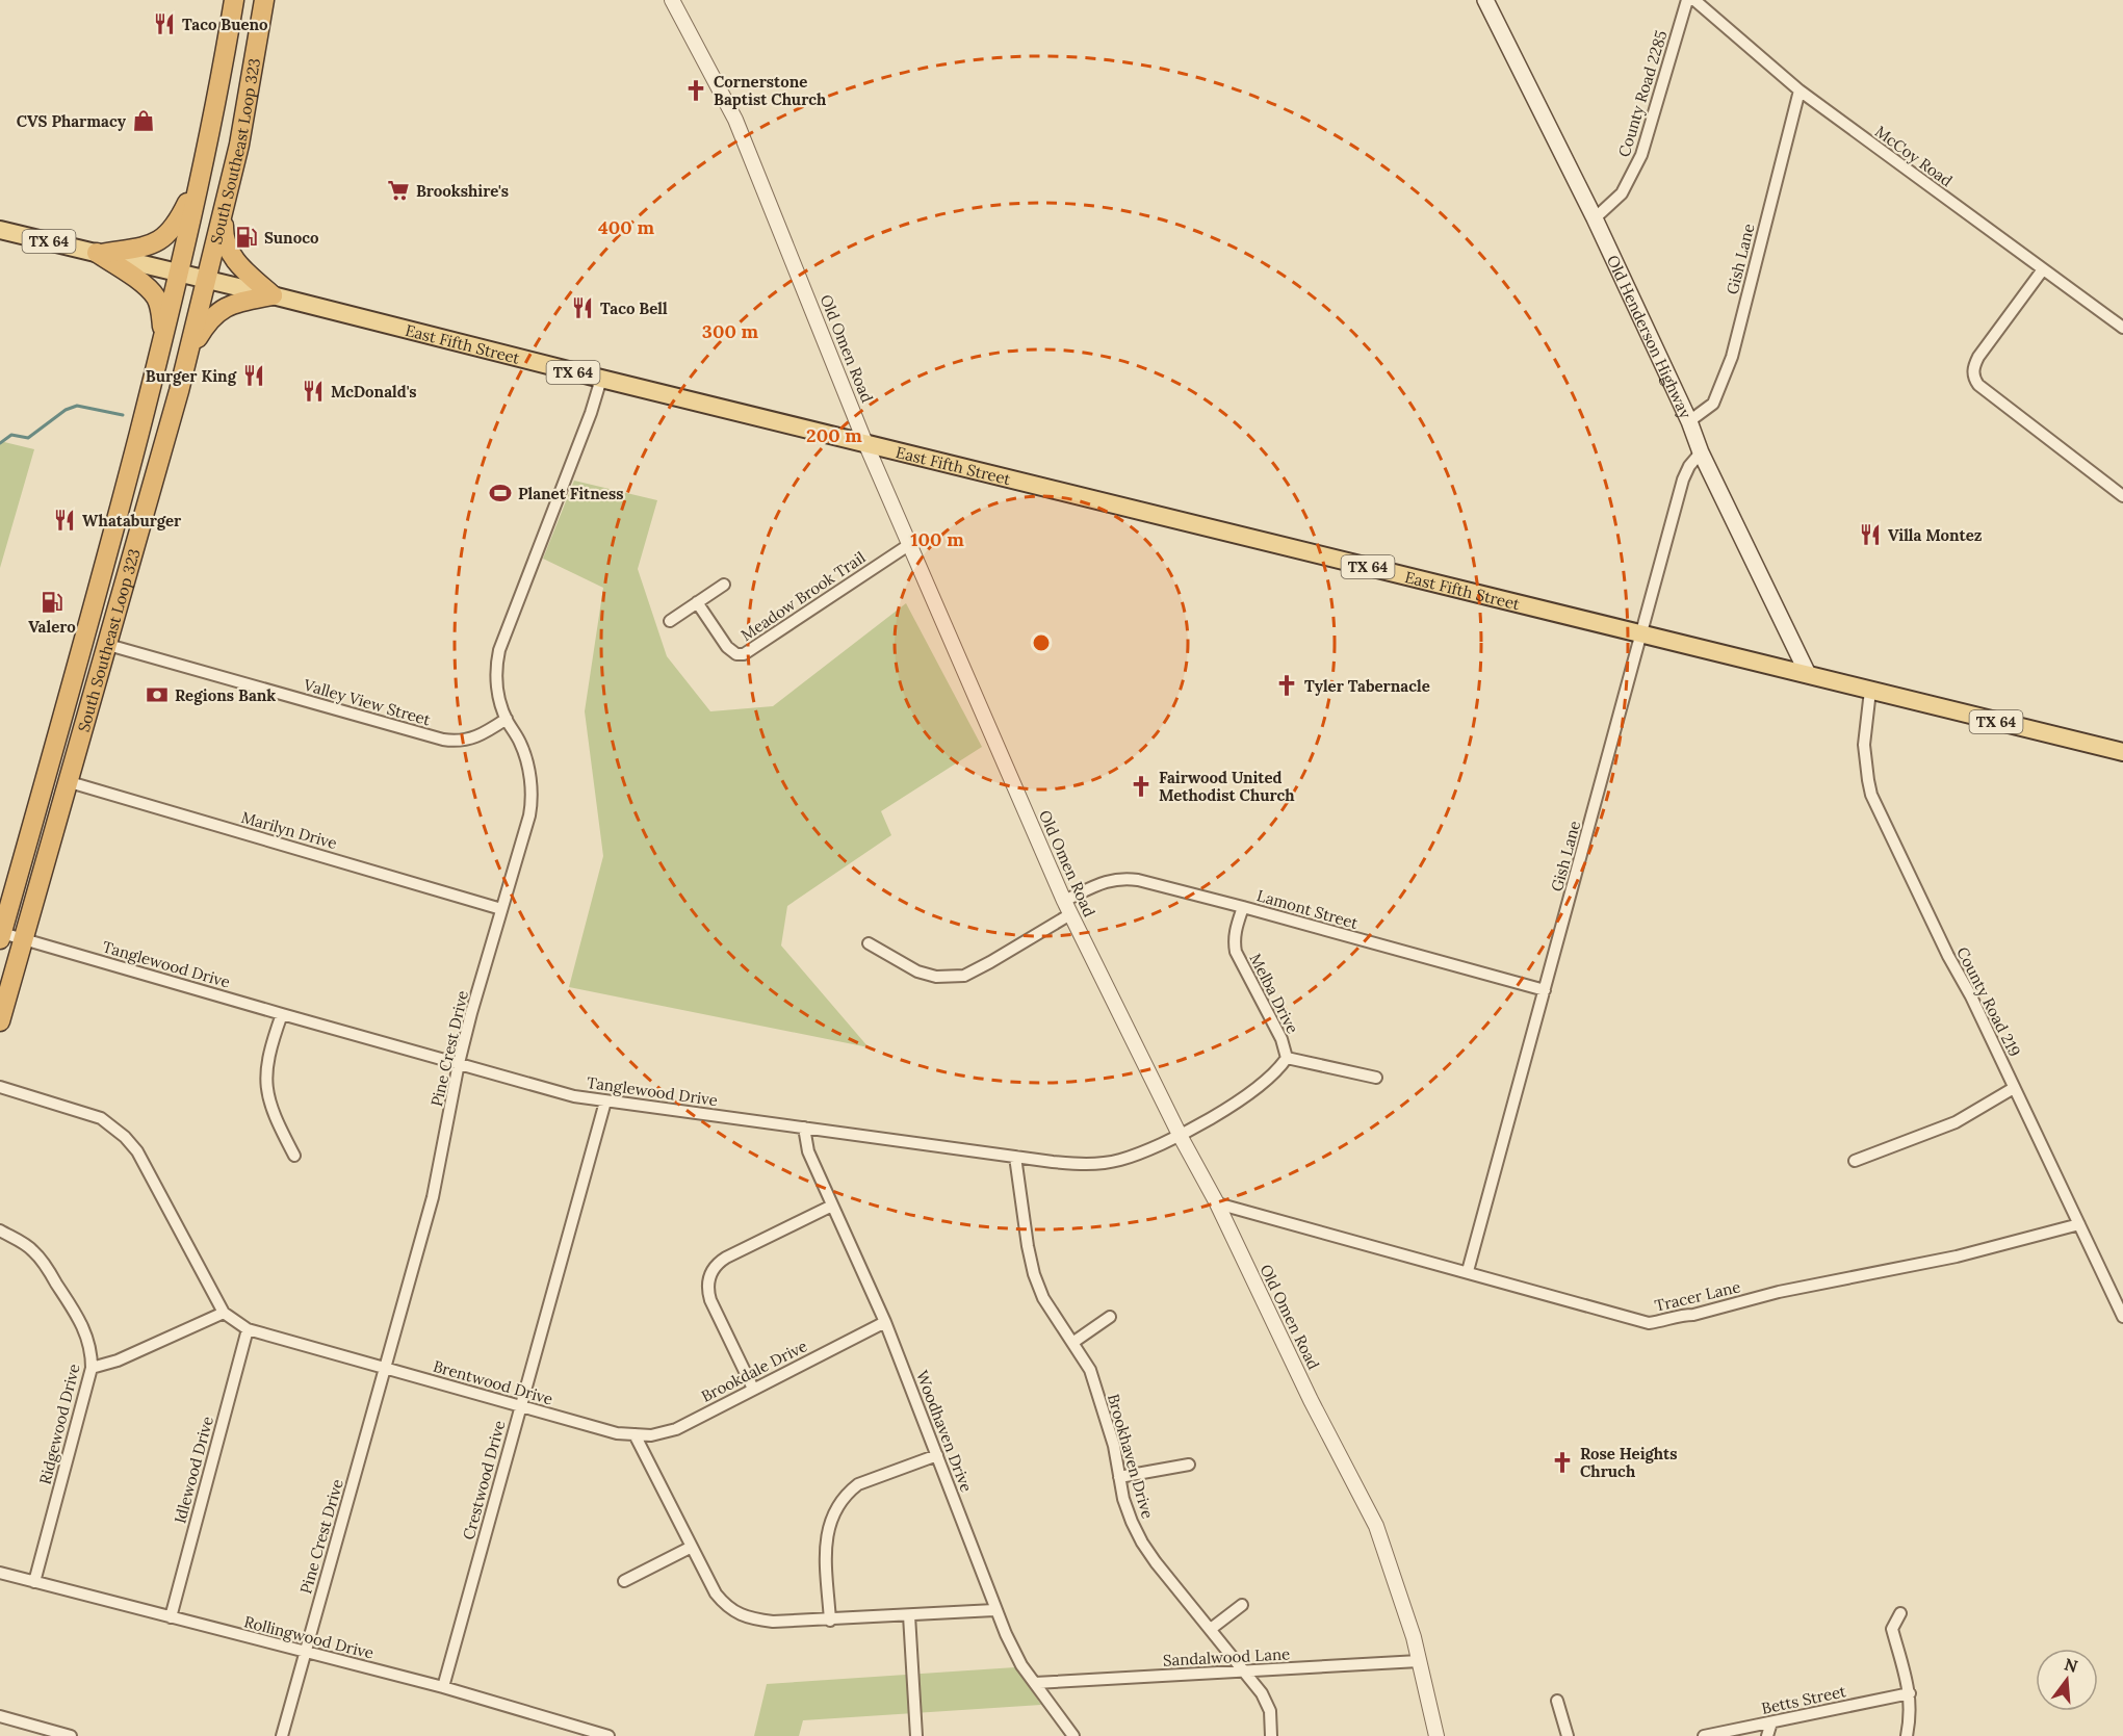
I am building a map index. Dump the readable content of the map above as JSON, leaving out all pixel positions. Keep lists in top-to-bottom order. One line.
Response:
{"streets":{"highway":["South Southeast Loop 323"],"main road":["TX 64","Old Henderson Highway","East Fifth Street"],"street":["County Road 2285","McCoy Road","Gish Lane","Old Omen Road","Meadow Brook Trail","Valley View Street","Marilyn Drive","Lamont Street","Tanglewood Drive","Melba Drive","County Road 219","Pine Crest Drive","Tracer Lane","Brookdale Drive","Brentwood Drive","Ridgewood Drive","Woodhaven Drive","Brookhaven Drive","Idlewood Drive","Crestwood Drive","Rollingwood Drive","Sandalwood Lane","Betts Street"]},"crossings":[["County Road 2285","Old Henderson Highway"],["South Southeast Loop 323","East Fifth Street"],["South Southeast Loop 323","Valley View Street"],["South Southeast Loop 323","Marilyn Drive"],["South Southeast Loop 323","Tanglewood Drive"],["McCoy Road","Gish Lane"],["TX 64","East Fifth Street"],["TX 64","County Road 219"],["Gish Lane","Old Henderson Highway"],["Gish Lane","East Fifth Street"],["Gish Lane","Lamont Street"],["Gish Lane","Tracer Lane"],["Old Henderson Highway","East Fifth Street"],["East Fifth Street","Old Omen Road"],["East Fifth Street","County Road 219"],["East Fifth Street","Pine Crest Drive"],["Old Omen Road","Meadow Brook Trail"],["Old Omen Road","Lamont Street"],["Old Omen Road","Tanglewood Drive"],["Old Omen Road","Tracer Lane"],["Old Omen Road","Sandalwood Lane"],["Valley View Street","Pine Crest Drive"],["Marilyn Drive","Pine Crest Drive"],["Lamont Street","Melba Drive"],["Tanglewood Drive","Melba Drive"],["Tanglewood Drive","Pine Crest Drive"],["Tanglewood Drive","Woodhaven Drive"],["Tanglewood Drive","Brookhaven Drive"],["Tanglewood Drive","Crestwood Drive"],["County Road 219","Tracer Lane"],["Pine Crest Drive","Brentwood Drive"],["Pine Crest Drive","Rollingwood Drive"],["Brookdale Drive","Brentwood Drive"],["Brookdale Drive","Woodhaven Drive"],["Brentwood Drive","Idlewood Drive"],["Brentwood Drive","Crestwood Drive"],["Ridgewood Drive","Rollingwood Drive"],["Woodhaven Drive","Sandalwood Lane"],["Brookhaven Drive","Sandalwood Lane"],["Idlewood Drive","Rollingwood Drive"],["Crestwood Drive","Rollingwood Drive"]],"places":{"restaurant":["Taco Bueno","Taco Bell","Burger King","McDonald's","Whataburger","Villa Montez"],"church":["Cornerstone Baptist Church","Tyler Tabernacle","Fairwood United Methodist Church","Rose Heights Chruch"],"shop":["CVS Pharmacy"],"supermarket":["Brookshire's"],"fuel station":["Sunoco","Valero"],"sports":["Planet Fitness"],"bank":["Regions Bank"]},"north":"top","rings":["400 m","300 m","200 m","100 m"]}
